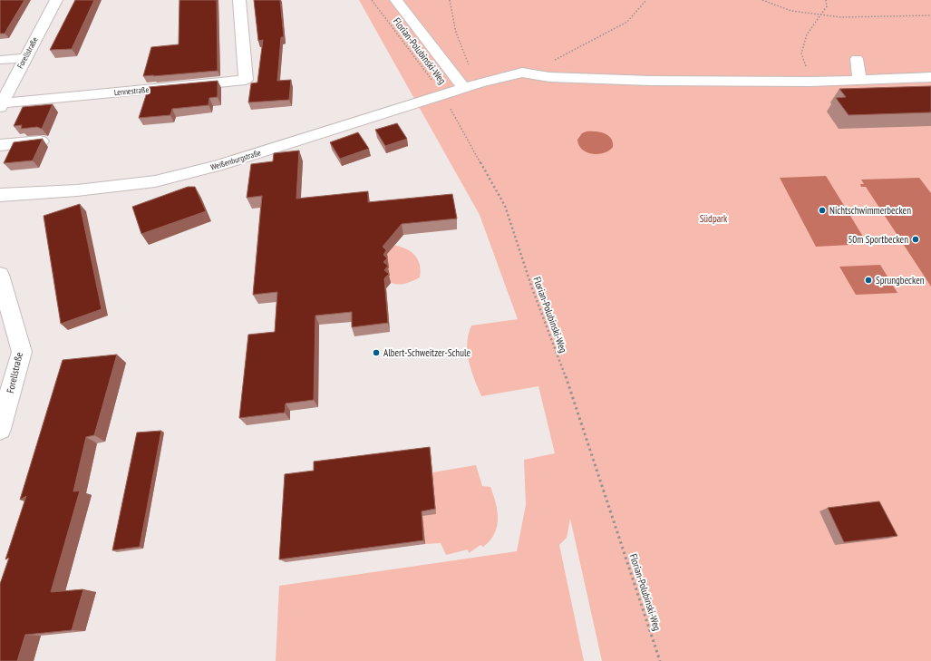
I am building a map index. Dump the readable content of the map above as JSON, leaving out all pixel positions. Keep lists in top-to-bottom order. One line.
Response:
{"streets":{"street":["Forellstraße","Lennestraße","Weißenburgstraße"],"path":["Florian-Polubinski-Weg"]},"crossings":[["Florian-Polubinski-Weg","Weißenburgstraße"],["Forellstraße","Lennestraße"]],"parks":["Südpark"],"places":["Nichtschwimmerbecken","50m Sportbecken","Sprungbecken","Albert-Schweitzer-Schule"]}
